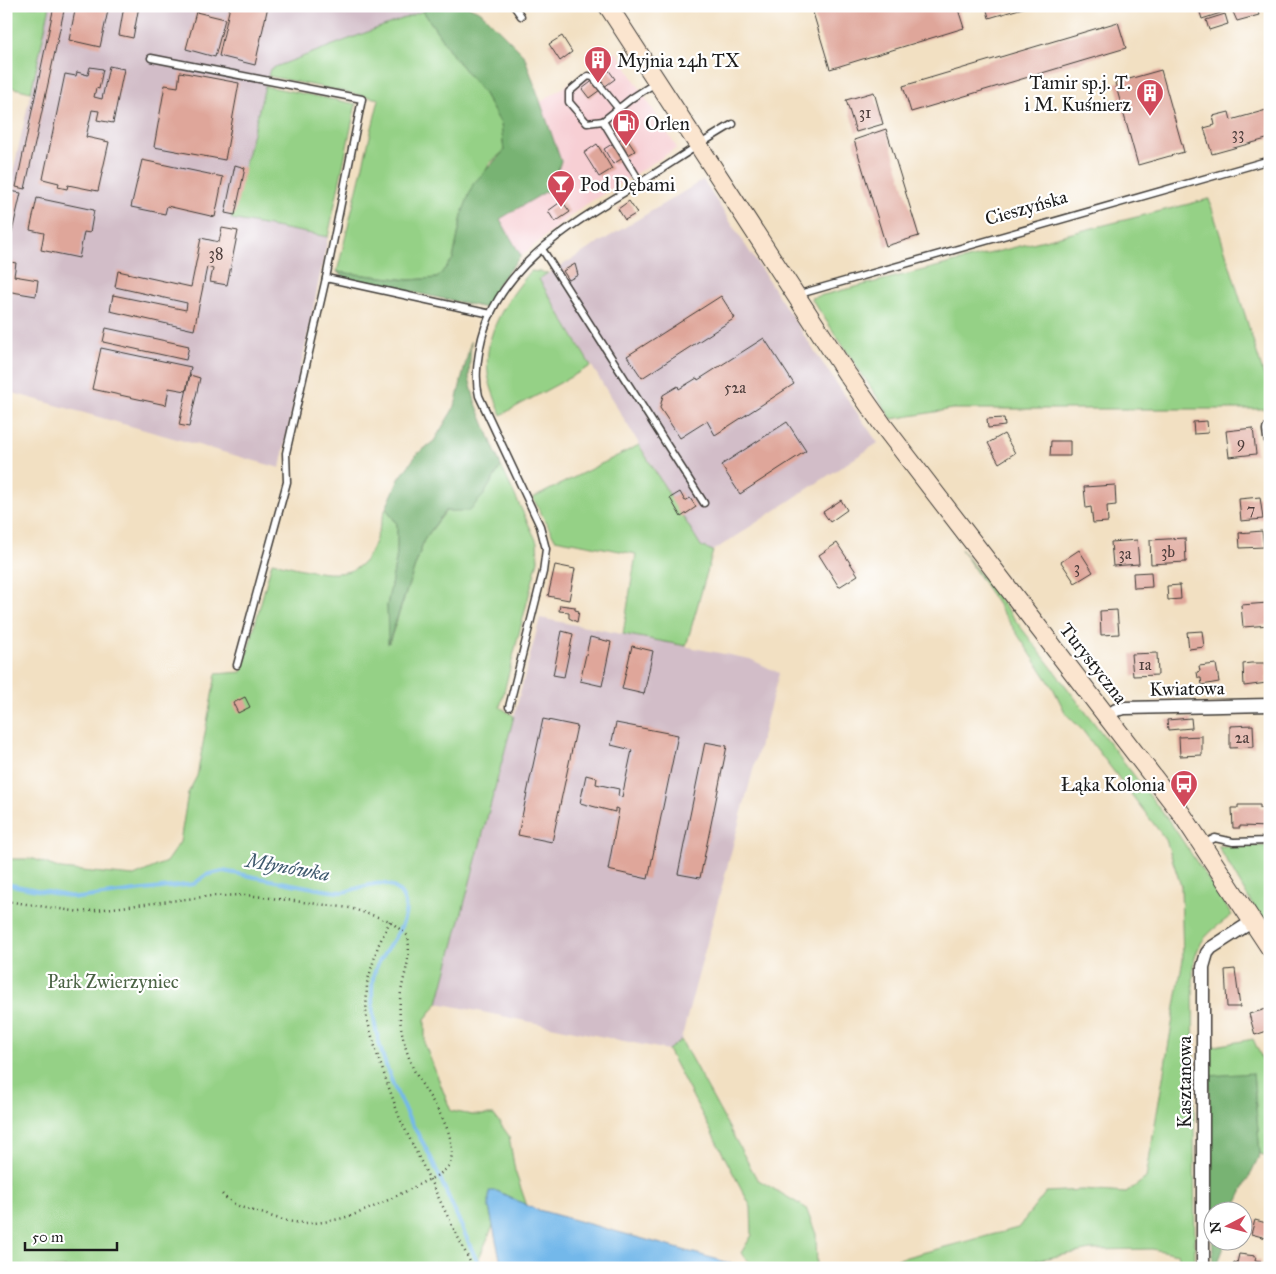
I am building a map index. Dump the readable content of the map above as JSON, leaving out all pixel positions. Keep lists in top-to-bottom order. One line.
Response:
{"streets":{"main road":["Turystyczna"],"street":["Kwiatowa","Kasztanowa"],"lane":["Cieszyńska"]},"crossings":[["Cieszyńska","Turystyczna"],["Turystyczna","Kwiatowa"],["Turystyczna","Kasztanowa"]],"water":["Młynówka"],"parks":["Park Zwierzyniec"],"places":{"building":["Myjnia 24h TX","Tamir sp.j. T. i M. Kuśnierz"],"fuel station":["Orlen"],"bar":["Pod Dębami"],"bus stop":["Łąka Kolonia"]},"house_numbers":["31","33","38","52a","9","7","3b","3a","3","1a","2a"],"scale_bar":"50 m","north":"left"}
